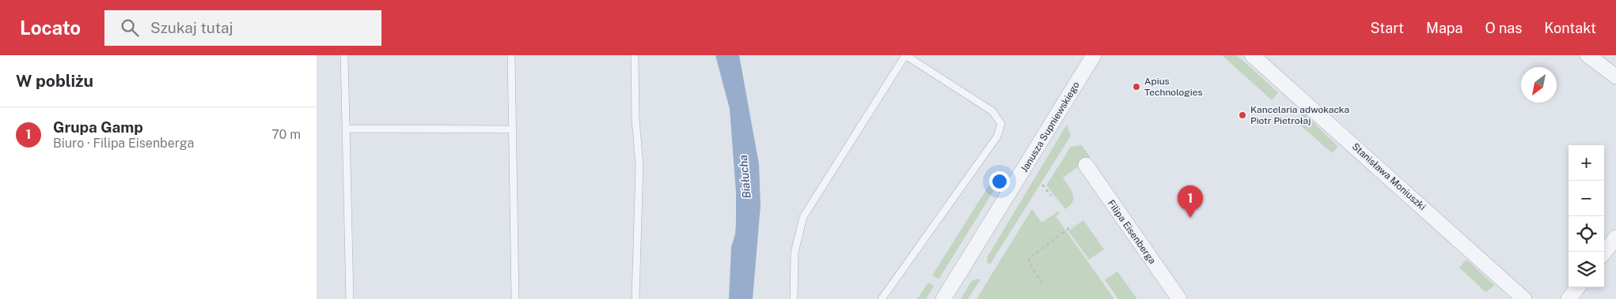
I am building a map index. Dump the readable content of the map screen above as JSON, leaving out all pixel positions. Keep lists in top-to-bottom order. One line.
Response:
{"streets":{"street":["Janusza Supniewskiego","Stanisława Moniuszki","Filipa Eisenberga"]},"water":["Białucha"],"places":["Apius Technologies","Kancelaria adwokacka Piotr Pietrołaj"],"north":"bottom left","page":{"header":"Locato","search":"Szukaj tutaj","nav":["Start","Mapa","O nas","Kontakt"],"heading":"W pobliżu","list":[{"mark":"1","name":"Grupa Gamp","note":"Biuro · Filipa Eisenberga","value":"70 m"}],"map_buttons":["+","−"],"pins":"1"}}
